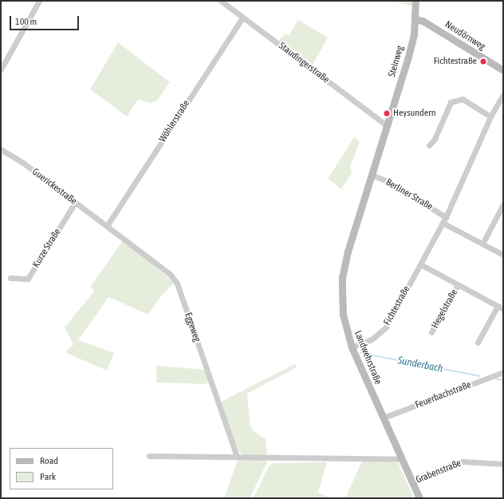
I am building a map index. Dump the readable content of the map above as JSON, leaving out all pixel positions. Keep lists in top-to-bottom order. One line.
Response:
{"streets":{"street":["Neudörnweg","Steinweg","Staudingerstraße","Wöhlerstraße","Guerickestraße","Berliner Straße","Kurze Straße","Fichtestraße","Hegelstraße","Eggeweg","Landwehrstraße","Feuerbachstraße","Grabenstraße"]},"crossings":[["Neudörnweg","Steinweg"],["Steinweg","Staudingerstraße"],["Steinweg","Landwehrstraße"],["Staudingerstraße","Wöhlerstraße"],["Staudingerstraße","Landwehrstraße"],["Wöhlerstraße","Guerickestraße"],["Wöhlerstraße","Eggeweg"],["Guerickestraße","Kurze Straße"],["Guerickestraße","Eggeweg"],["Berliner Straße","Fichtestraße"],["Berliner Straße","Landwehrstraße"],["Fichtestraße","Hegelstraße"],["Fichtestraße","Landwehrstraße"],["Landwehrstraße","Feuerbachstraße"],["Landwehrstraße","Grabenstraße"]],"water":["Sunderbach"],"places":["Fichtestraße","Heysundern"],"legend":["Road","Park"],"scale_bar":"100 m"}
